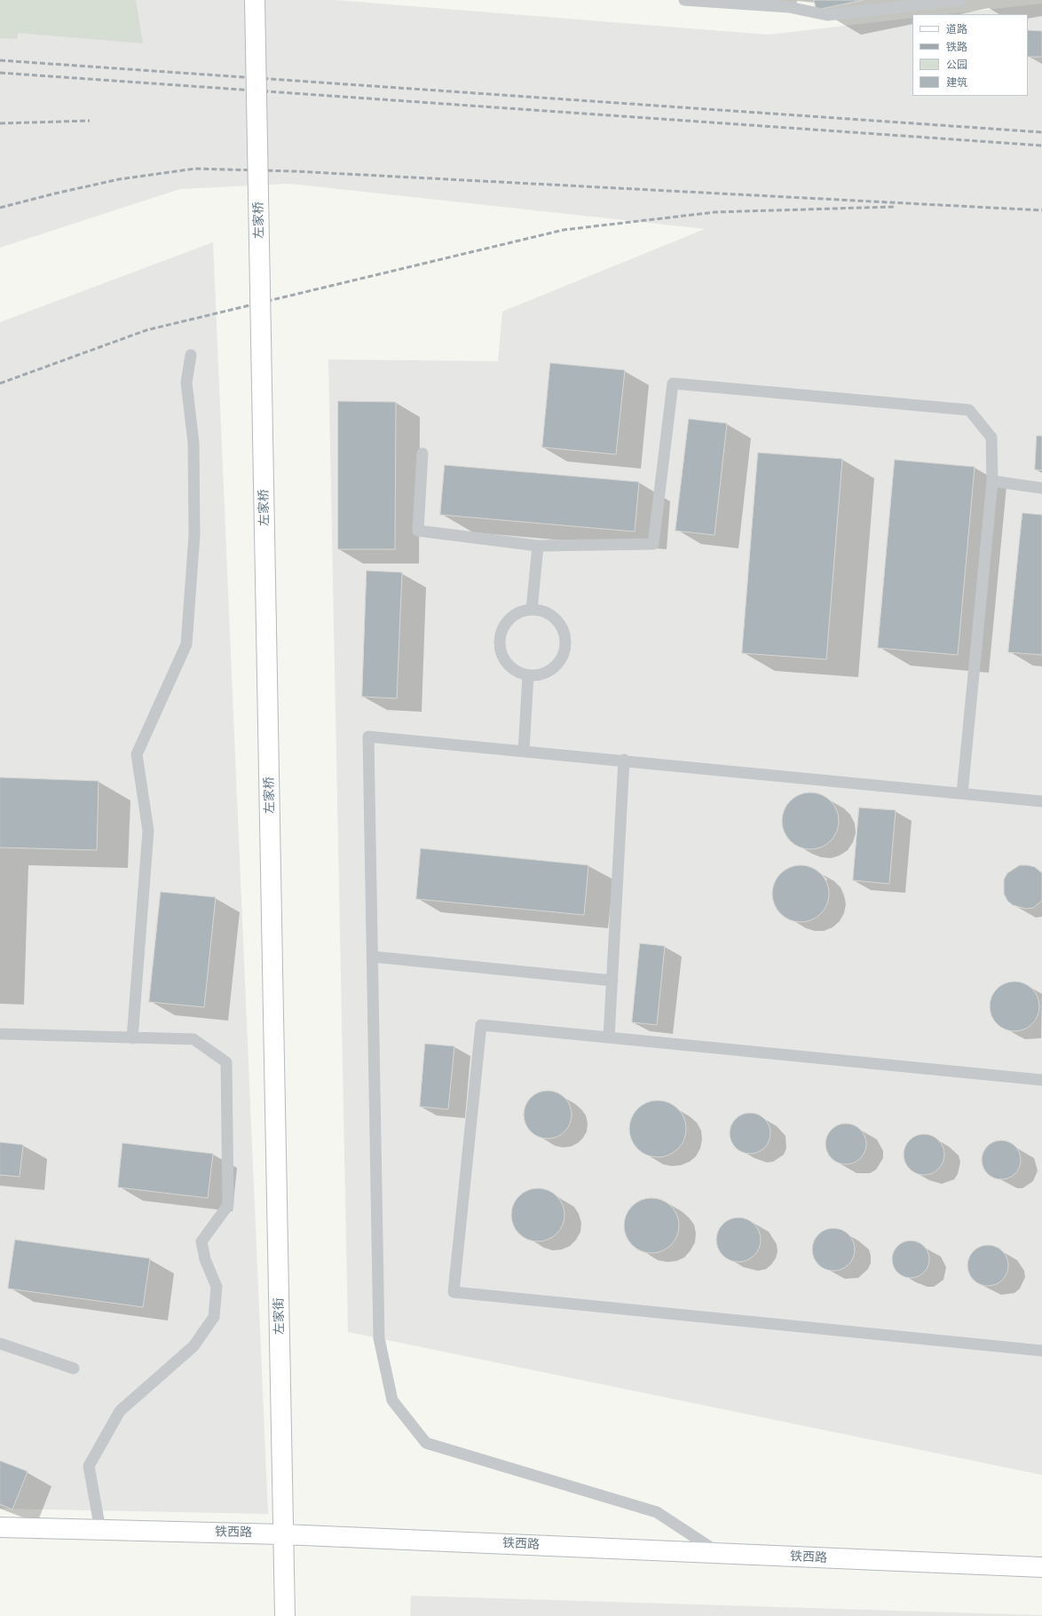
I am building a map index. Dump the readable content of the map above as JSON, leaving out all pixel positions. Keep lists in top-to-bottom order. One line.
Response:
{"streets":{"main road":["左家桥","左家街","铁西路"]},"crossings":[["左家桥","左家街"],["左家街","铁西路"]],"legend":["道路","铁路","公园","建筑"]}
